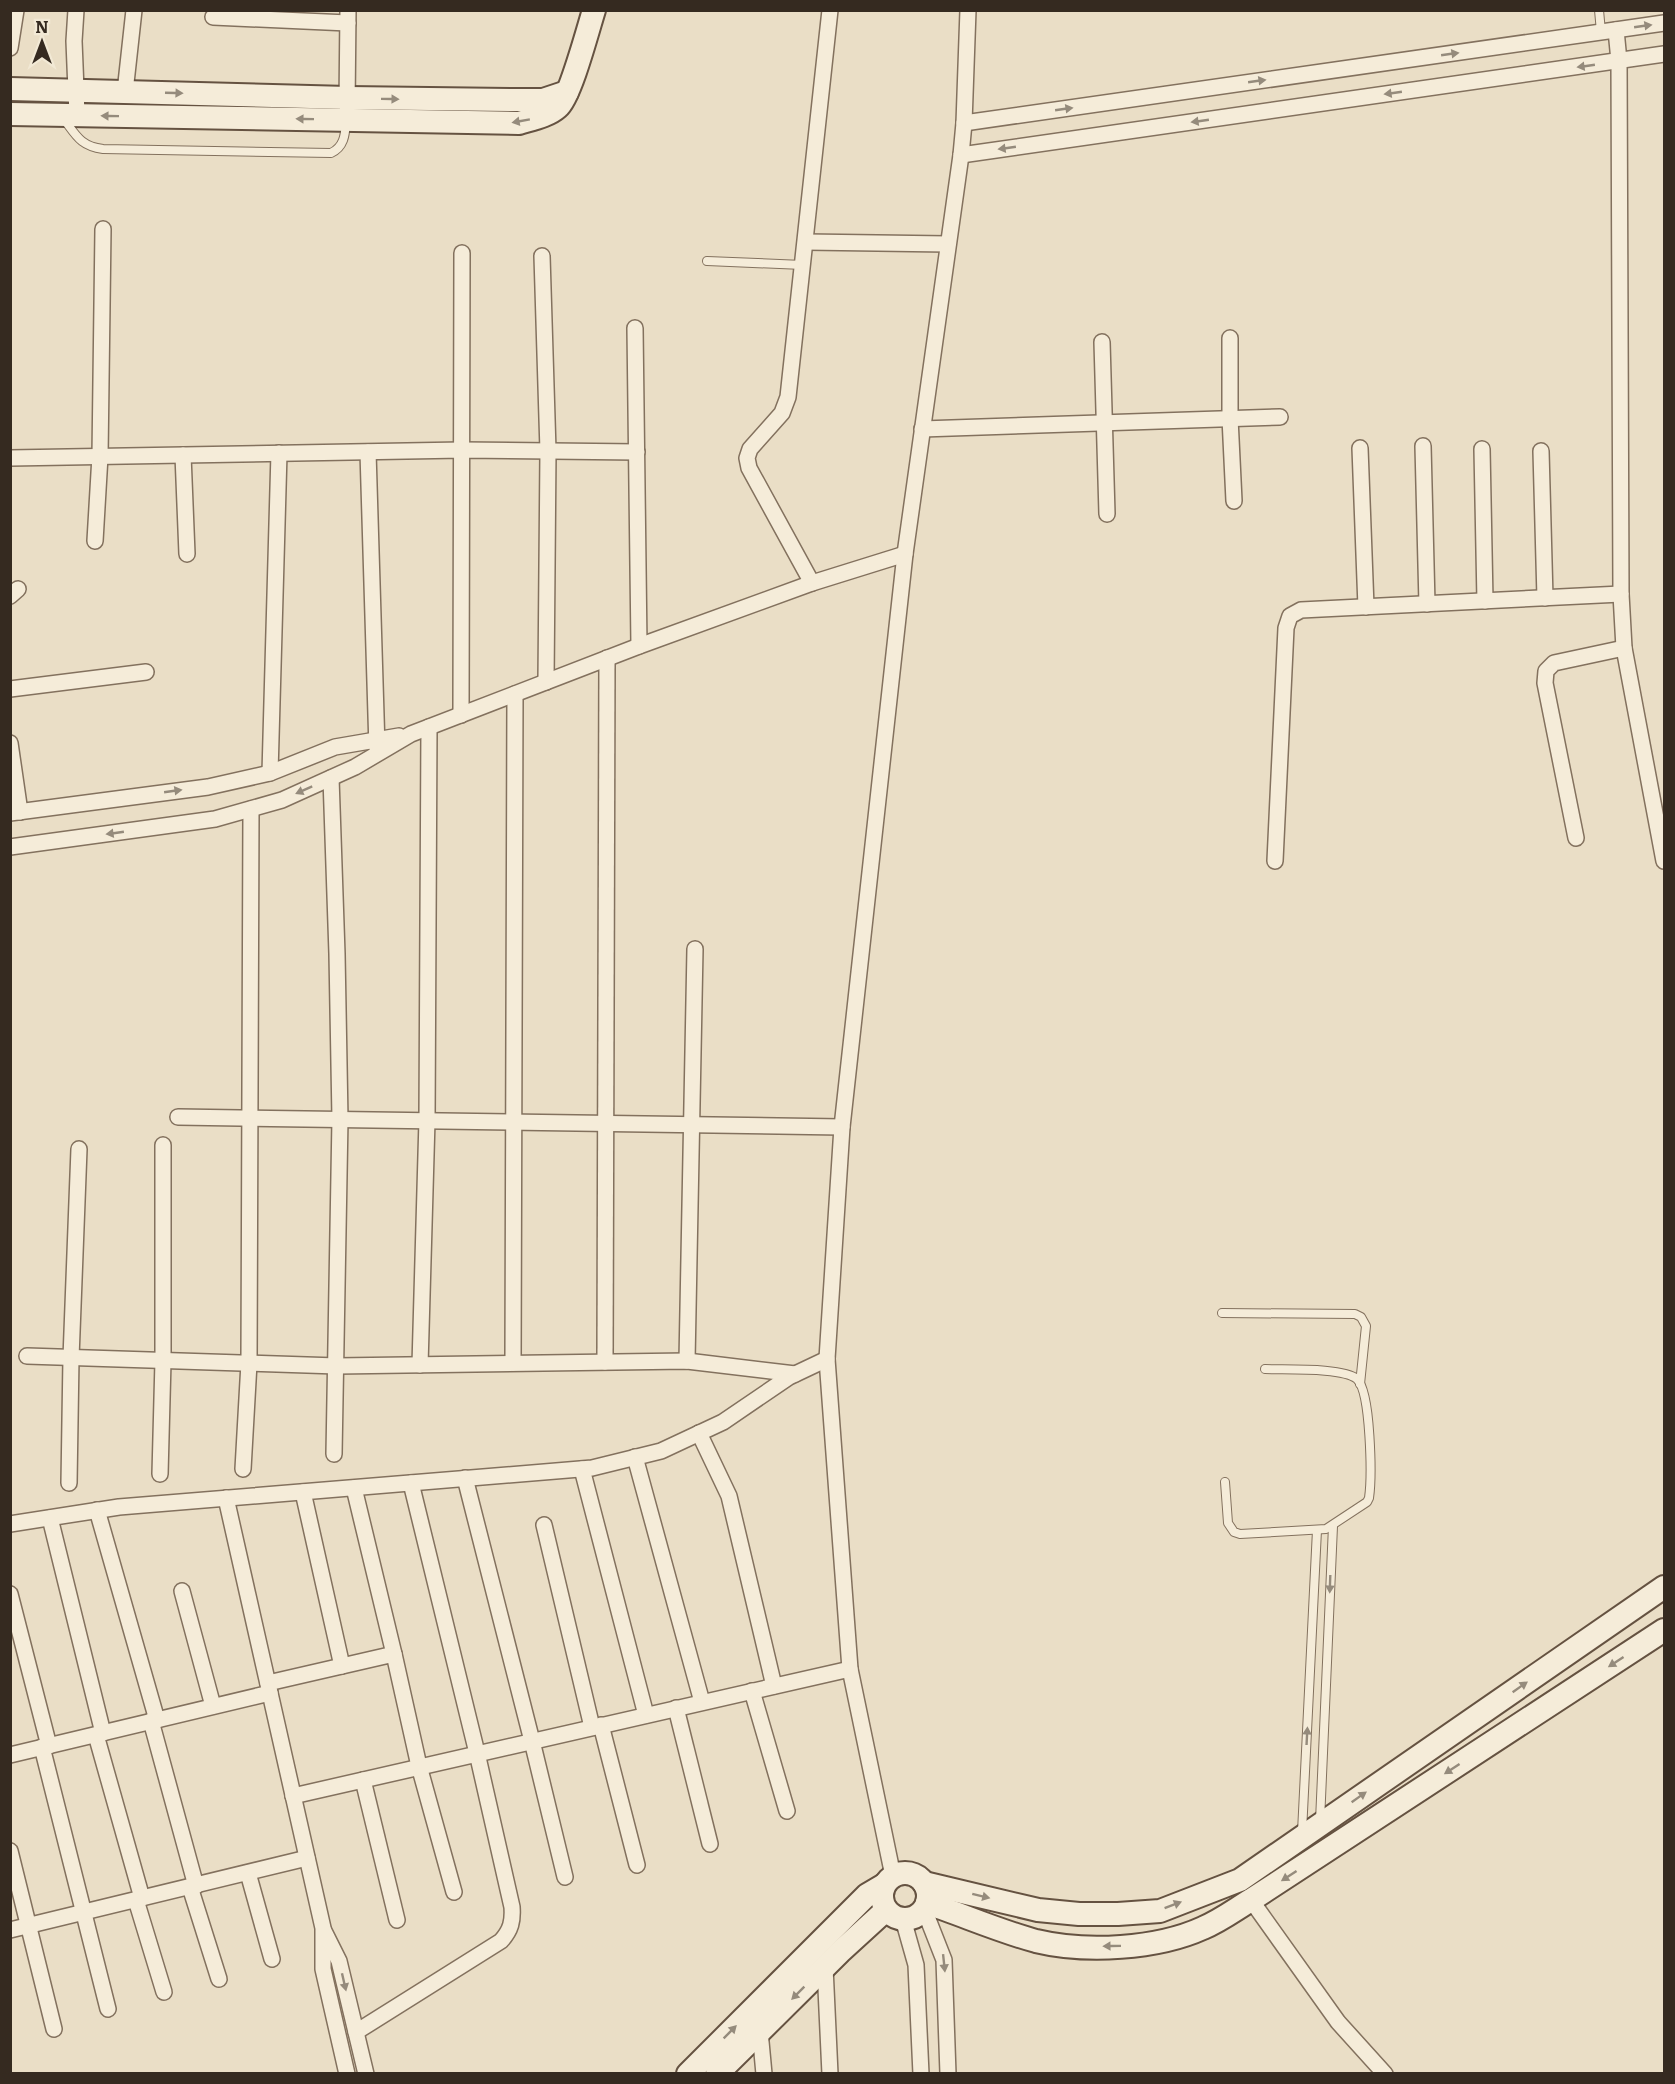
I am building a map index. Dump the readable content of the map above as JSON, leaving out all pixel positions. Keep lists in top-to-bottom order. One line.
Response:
{"north":"top"}
